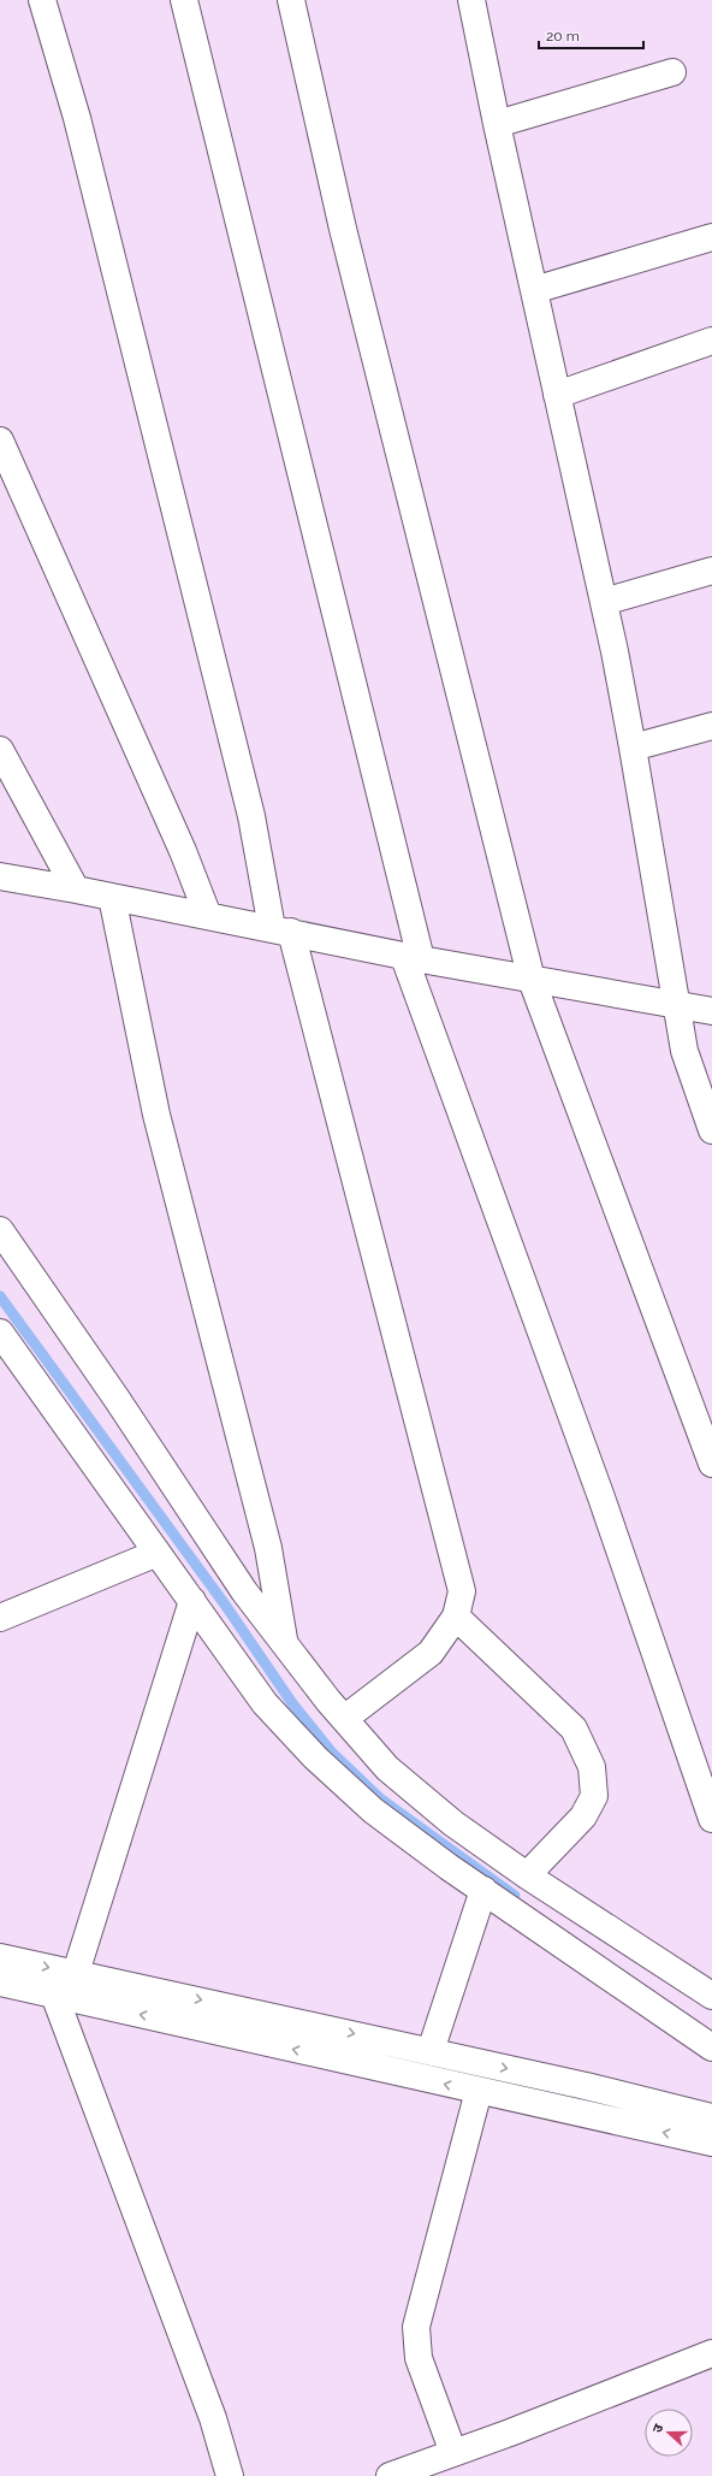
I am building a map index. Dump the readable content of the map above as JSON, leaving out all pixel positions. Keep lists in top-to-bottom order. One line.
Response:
{"scale_bar":"20 m","north":"left"}
